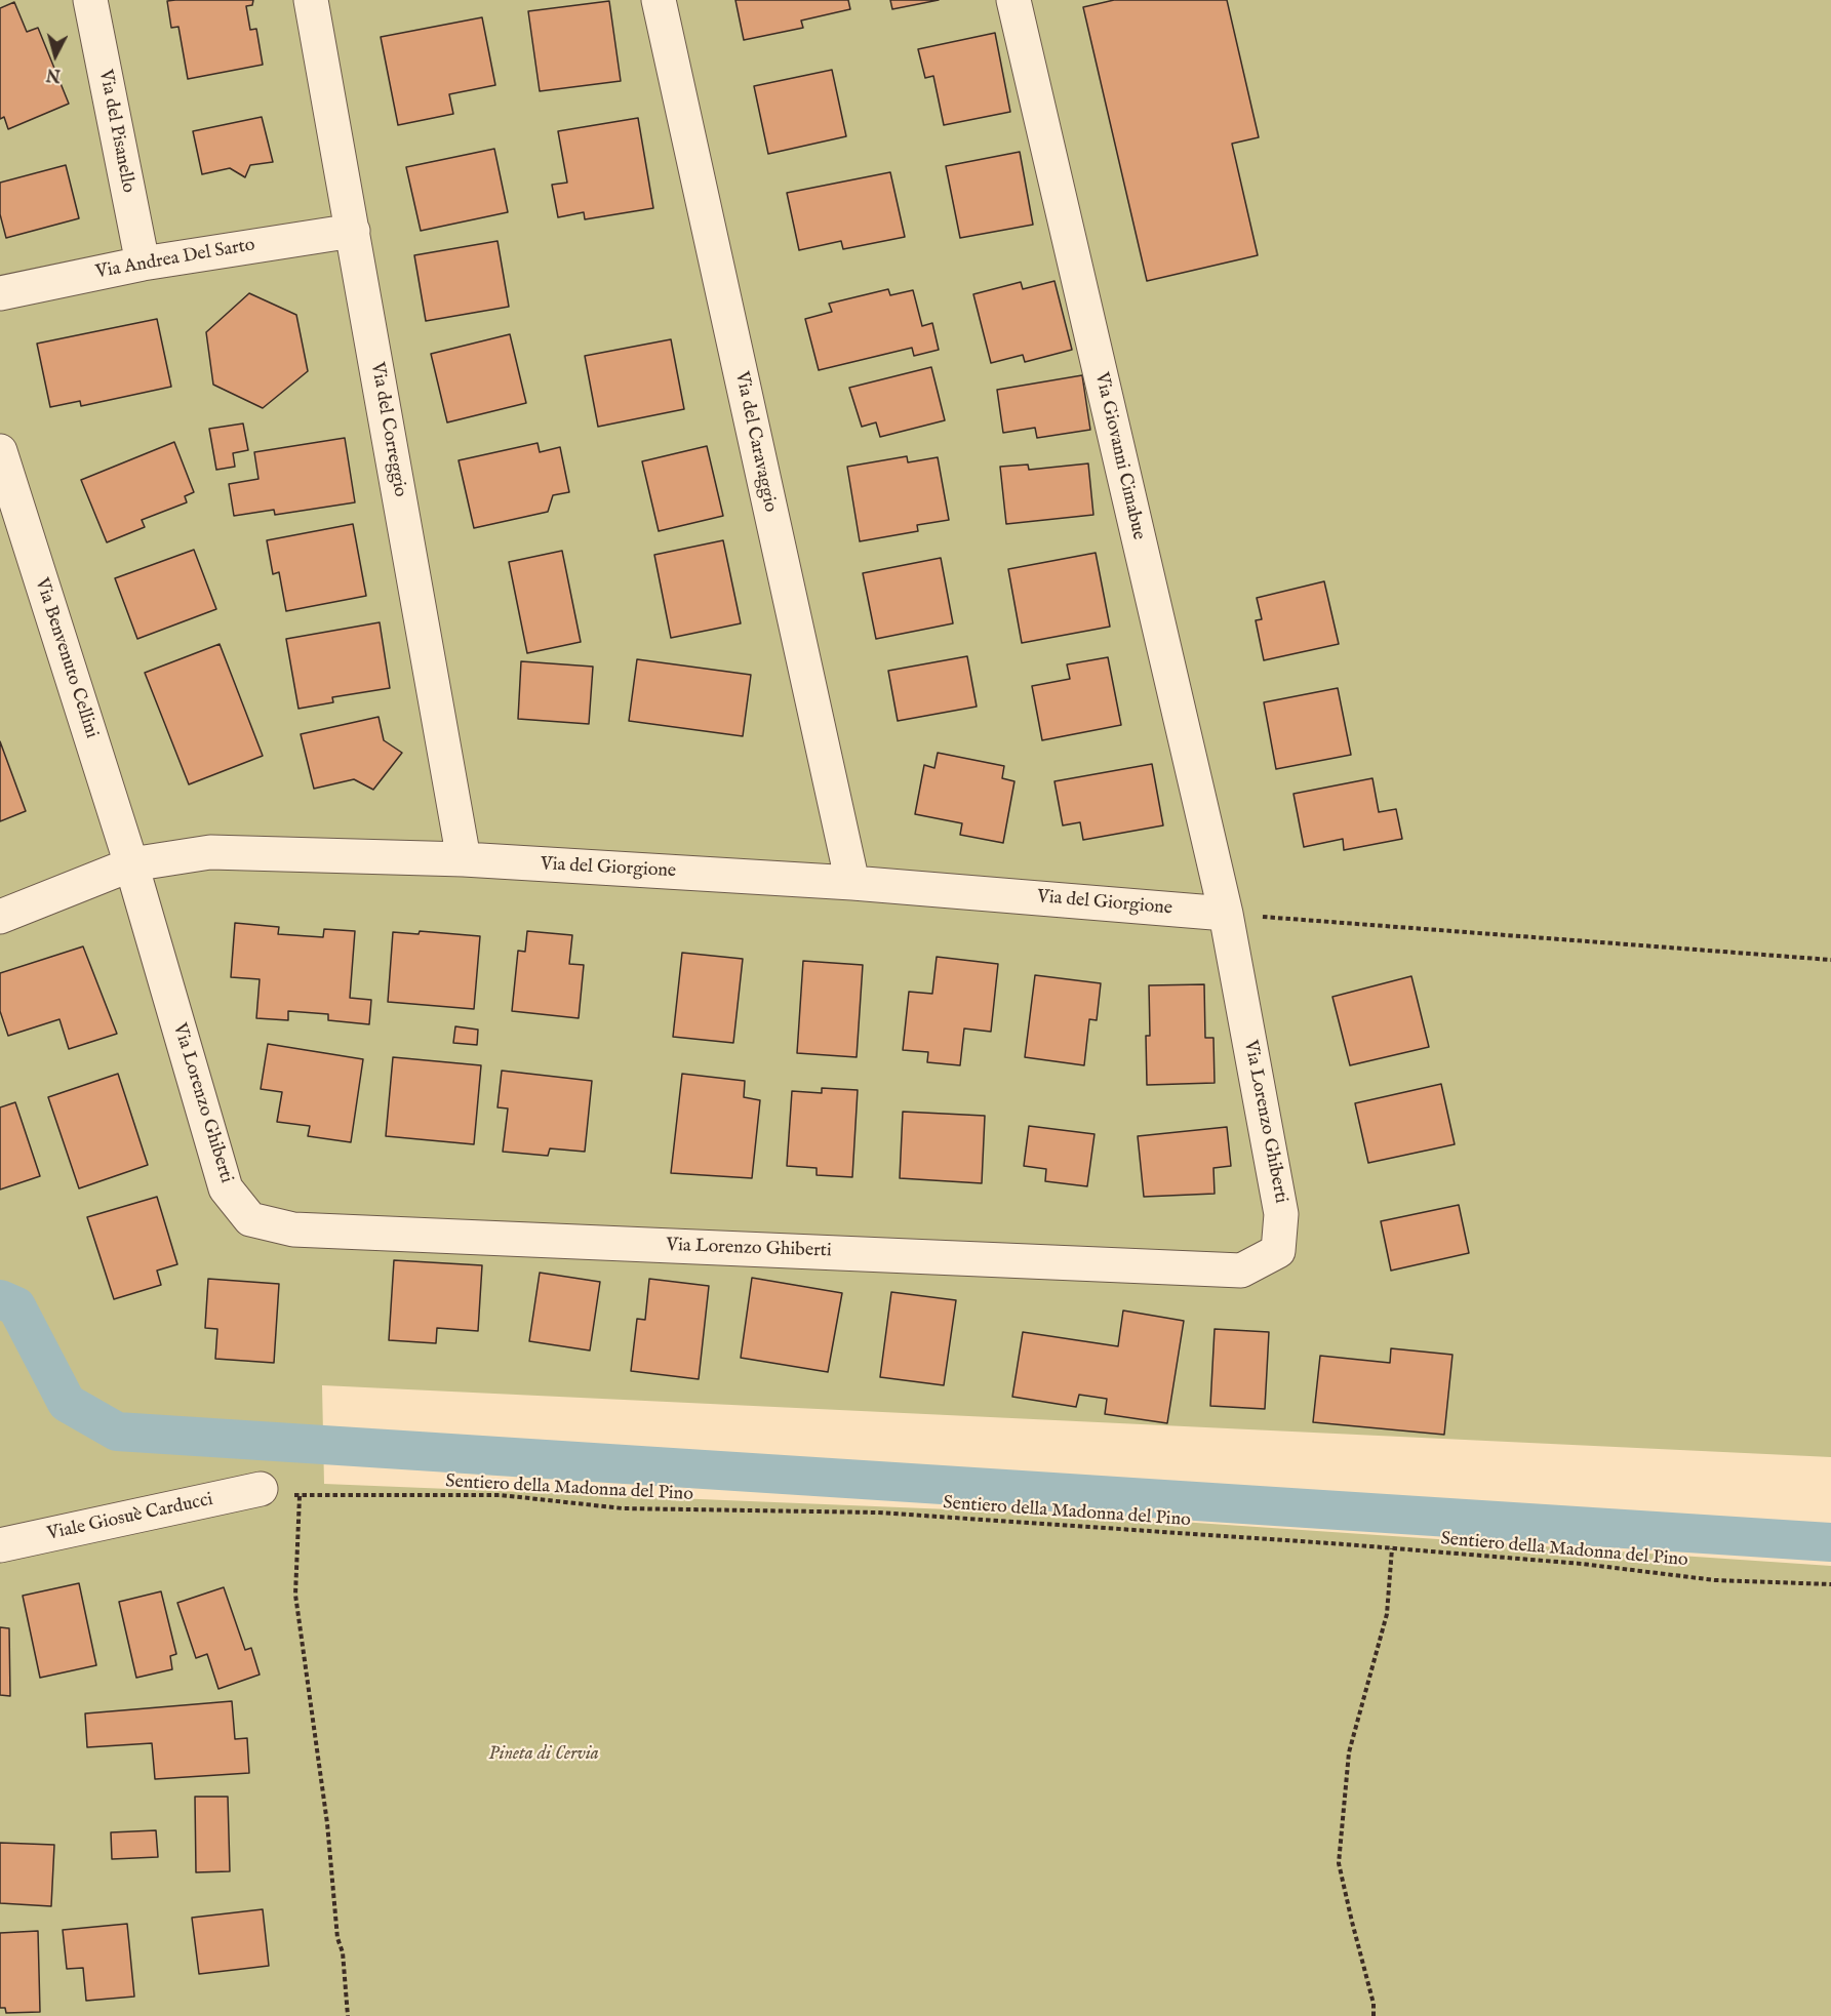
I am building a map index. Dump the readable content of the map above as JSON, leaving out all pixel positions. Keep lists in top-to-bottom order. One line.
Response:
{"streets":{"street":["Via del Pisanello","Via Andrea Del Sarto","Via del Correggio","Via del Caravaggio","Via Giovanni Cimabue","Via Benvenuto Cellini","Via del Giorgione","Via Lorenzo Ghiberti","Viale Giosuè Carducci"],"path":["Sentiero della Madonna del Pino"]},"crossings":[["Via del Pisanello","Via Andrea Del Sarto"],["Via Andrea Del Sarto","Via del Correggio"],["Via del Correggio","Via del Giorgione"],["Via del Caravaggio","Via del Giorgione"],["Via Giovanni Cimabue","Via del Giorgione"],["Via Giovanni Cimabue","Via Lorenzo Ghiberti"],["Via Benvenuto Cellini","Via del Giorgione"],["Via Benvenuto Cellini","Via Lorenzo Ghiberti"],["Via del Giorgione","Via Lorenzo Ghiberti"]],"parks":["Pineta di Cervia"],"north":"bottom"}
